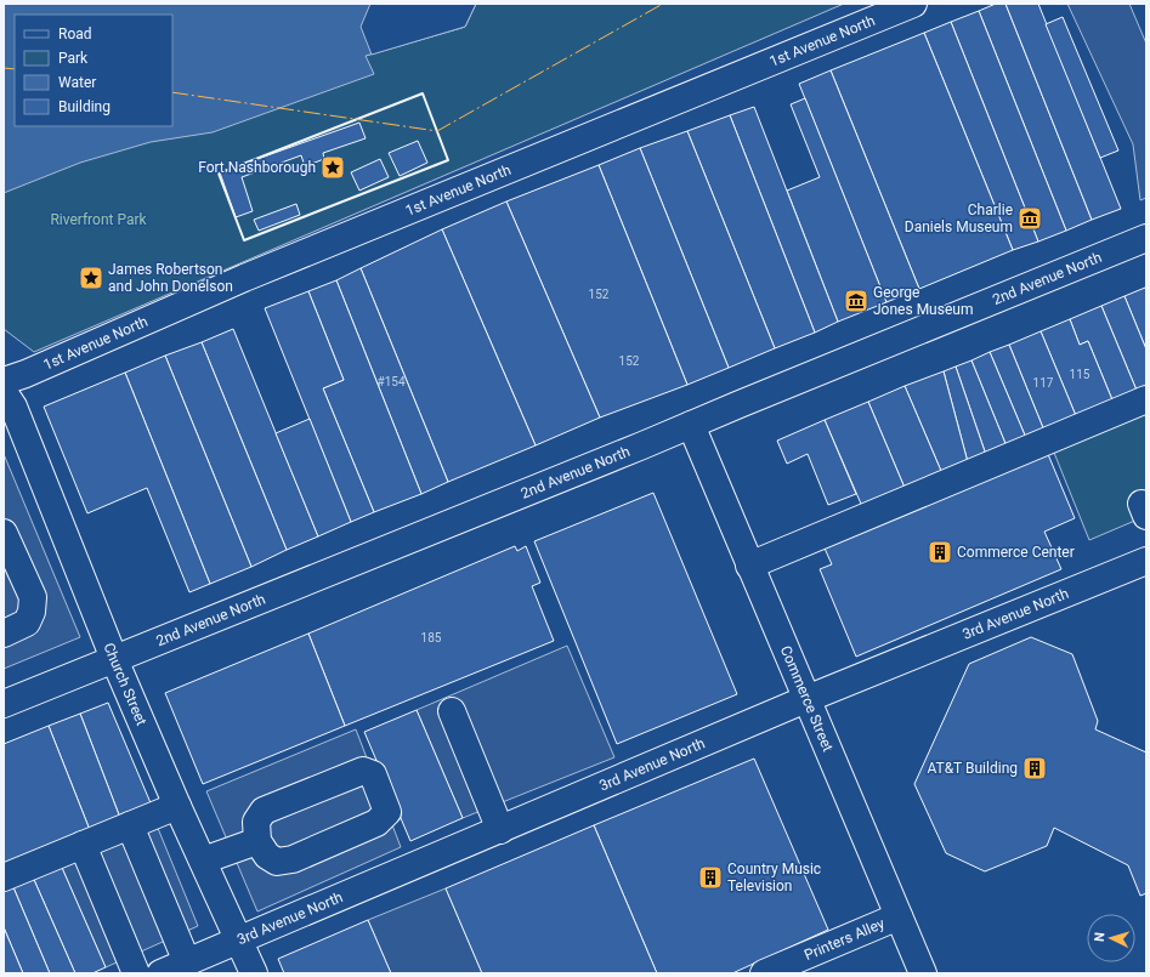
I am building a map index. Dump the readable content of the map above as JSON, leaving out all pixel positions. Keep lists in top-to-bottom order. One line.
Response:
{"streets":{"street":["1st Avenue North","2nd Avenue North","3rd Avenue North","Church Street","Commerce Street","Printers Alley"]},"crossings":[["2nd Avenue North","Church Street"],["2nd Avenue North","Commerce Street"],["3rd Avenue North","Church Street"],["3rd Avenue North","Commerce Street"],["Commerce Street","Printers Alley"]],"parks":["Riverfront Park"],"places":{"place":["Fort Nashborough","James Robertson and John Donelson"],"museum":["Charlie Daniels Museum","George Jones Museum"],"building":["Commerce Center","AT&T Building","Country Music Television"]},"house_numbers":["152","152","115","#154","117","185"],"legend":["Road","Park","Water","Building"],"north":"left"}
